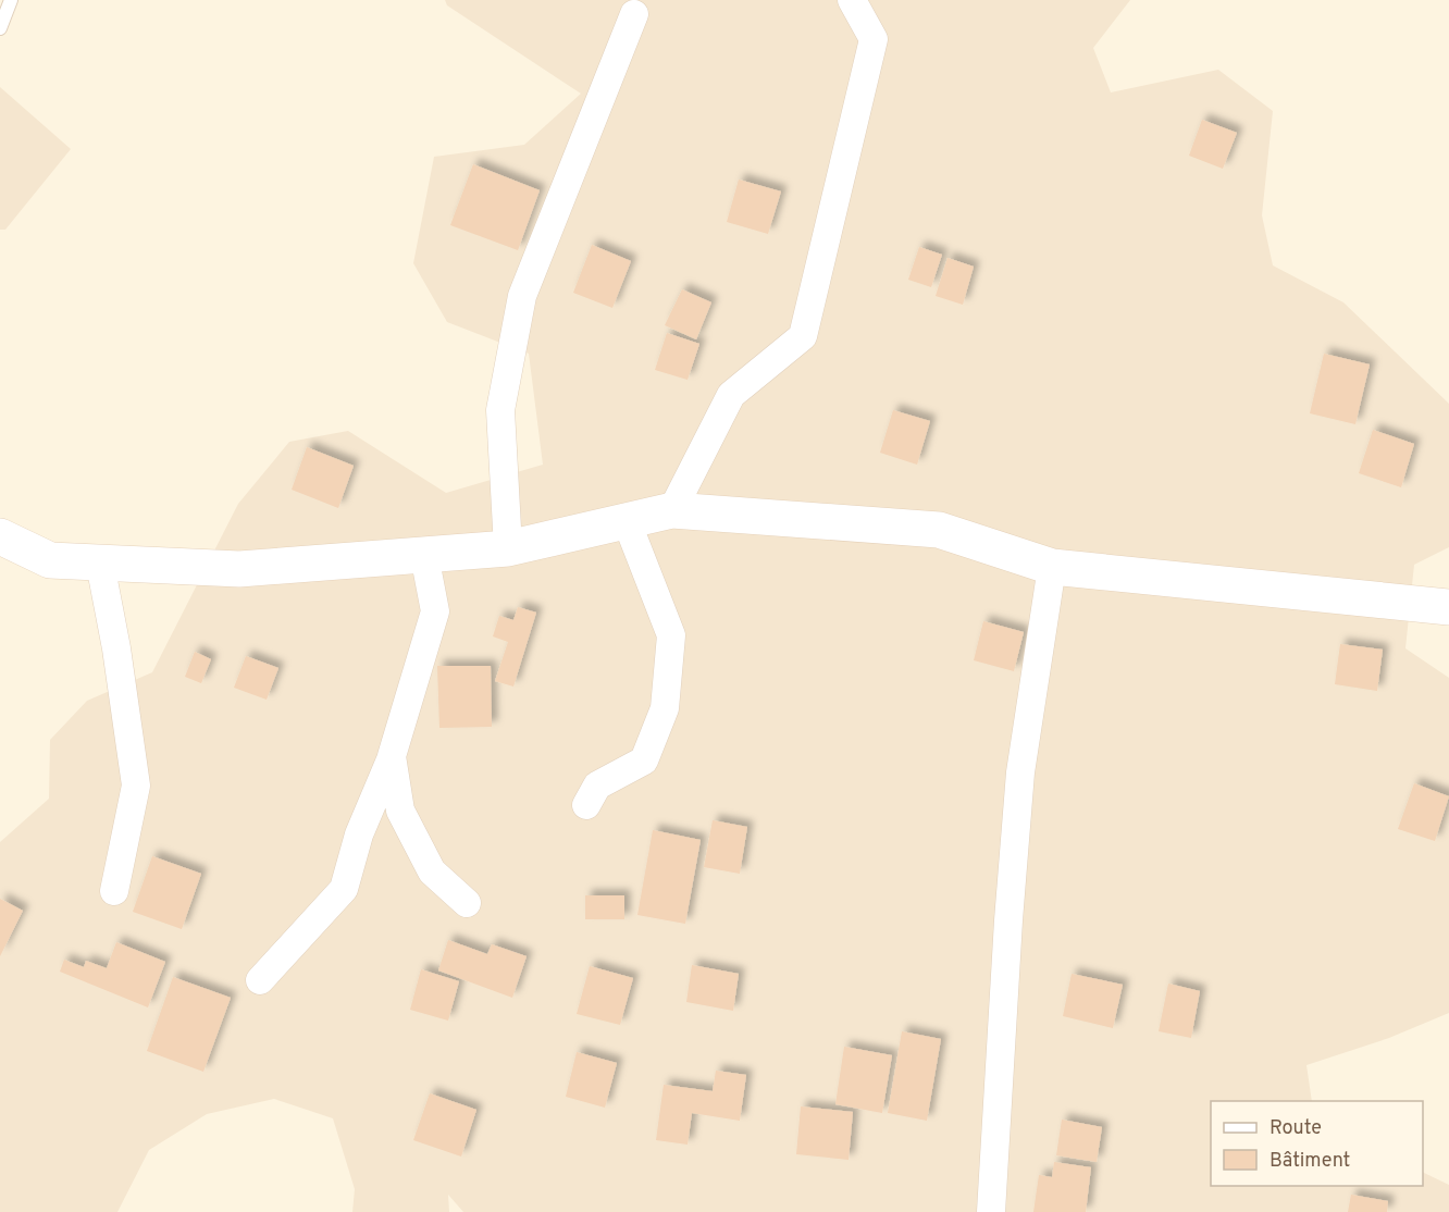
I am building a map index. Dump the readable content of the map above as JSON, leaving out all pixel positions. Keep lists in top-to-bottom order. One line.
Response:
{"legend":["Route","Bâtiment"]}
